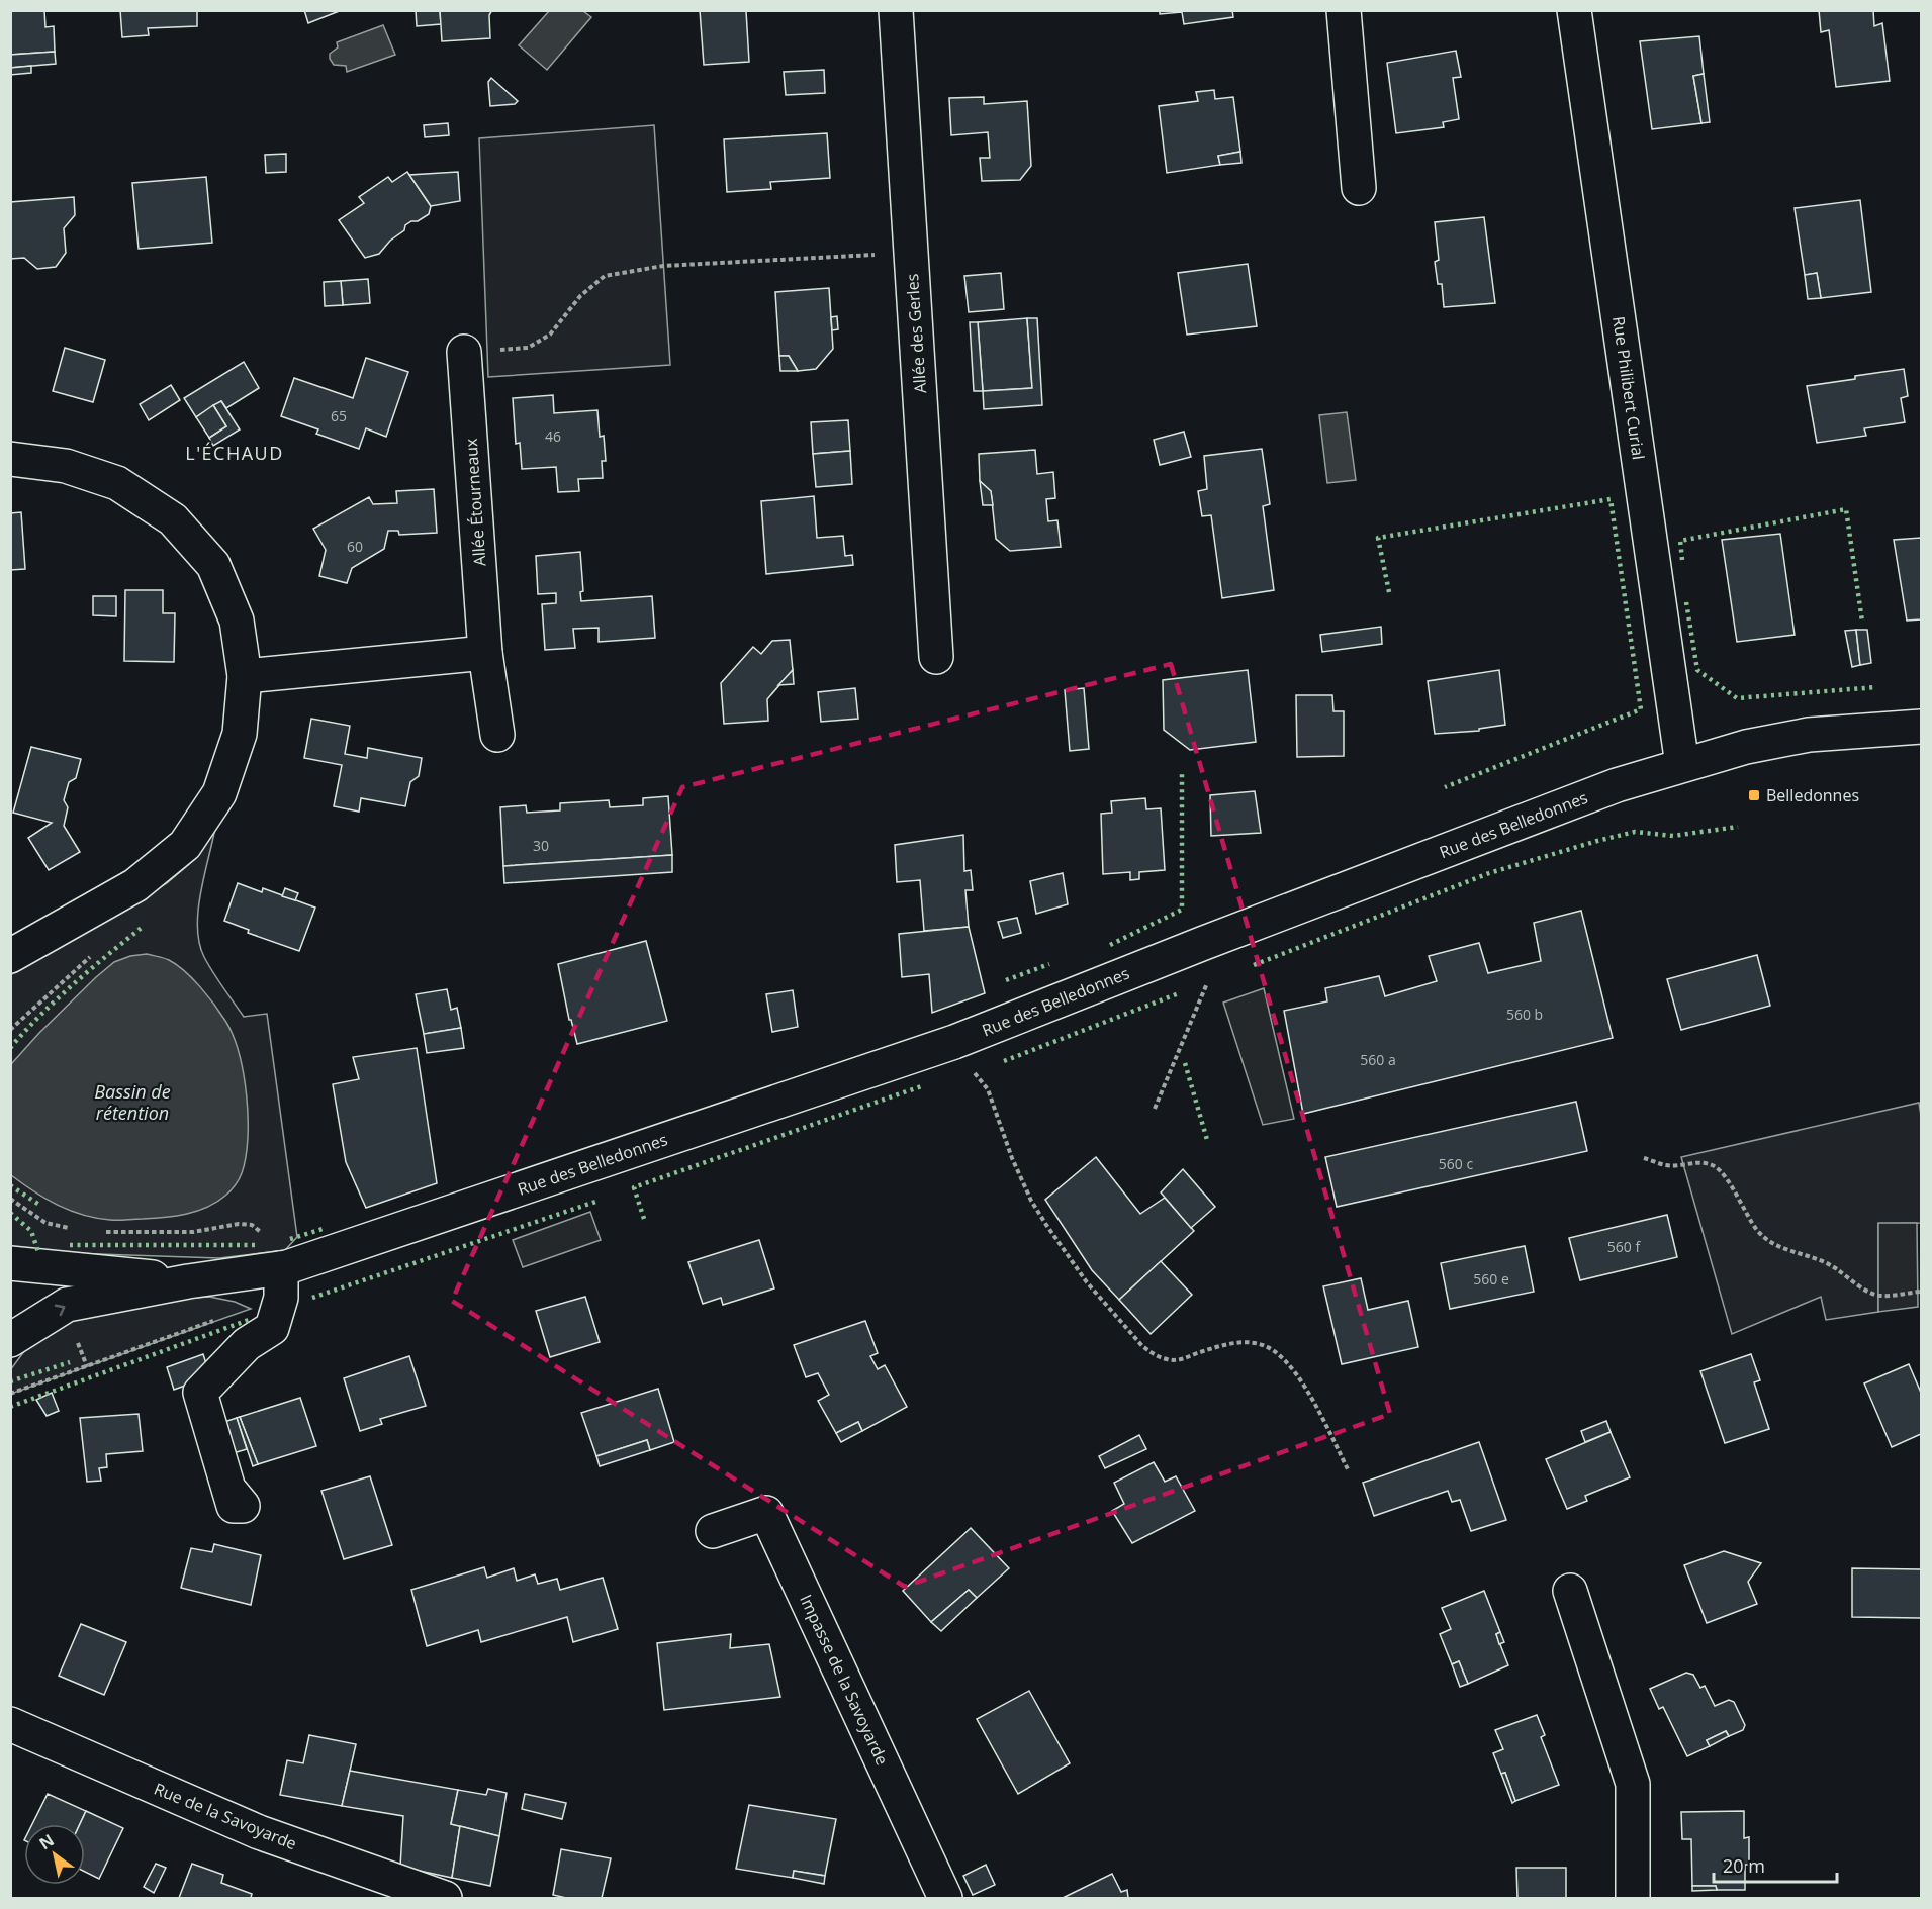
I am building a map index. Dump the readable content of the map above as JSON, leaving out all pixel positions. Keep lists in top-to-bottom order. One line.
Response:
{"streets":{"street":["Allée des Gerles","Rue Philibert Curial","Allée Étourneaux","Rue des Belledonnes","Impasse de la Savoyarde","Rue de la Savoyarde"]},"crossings":[["Rue Philibert Curial","Rue des Belledonnes"]],"districts":["L'ÉCHAUD"],"water":["Bassin de rétention"],"places":{"transit":["Belledonnes"]},"house_numbers":["65","46","60","30","560 b","560 a","560 c","560 f","560 e"],"scale_bar":"20 m","north":"top left"}
